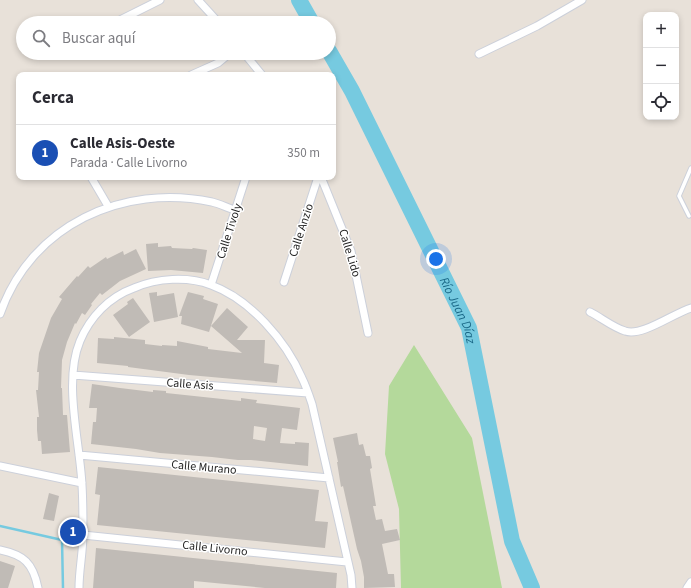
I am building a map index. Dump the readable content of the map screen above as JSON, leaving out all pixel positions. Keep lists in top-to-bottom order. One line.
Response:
{"streets":{"street":["Calle Anzio","Calle Tivoly","Calle Lido","Calle Asis","Calle Murano","Calle Livorno"]},"water":["Río Juan Díaz"],"page":{"map_buttons":["+","−"],"search":"Buscar aquí","heading":"Cerca","list":[{"mark":"1","name":"Calle Asis-Oeste","note":"Parada · Calle Livorno","value":"350 m"}],"pins":"1"}}
